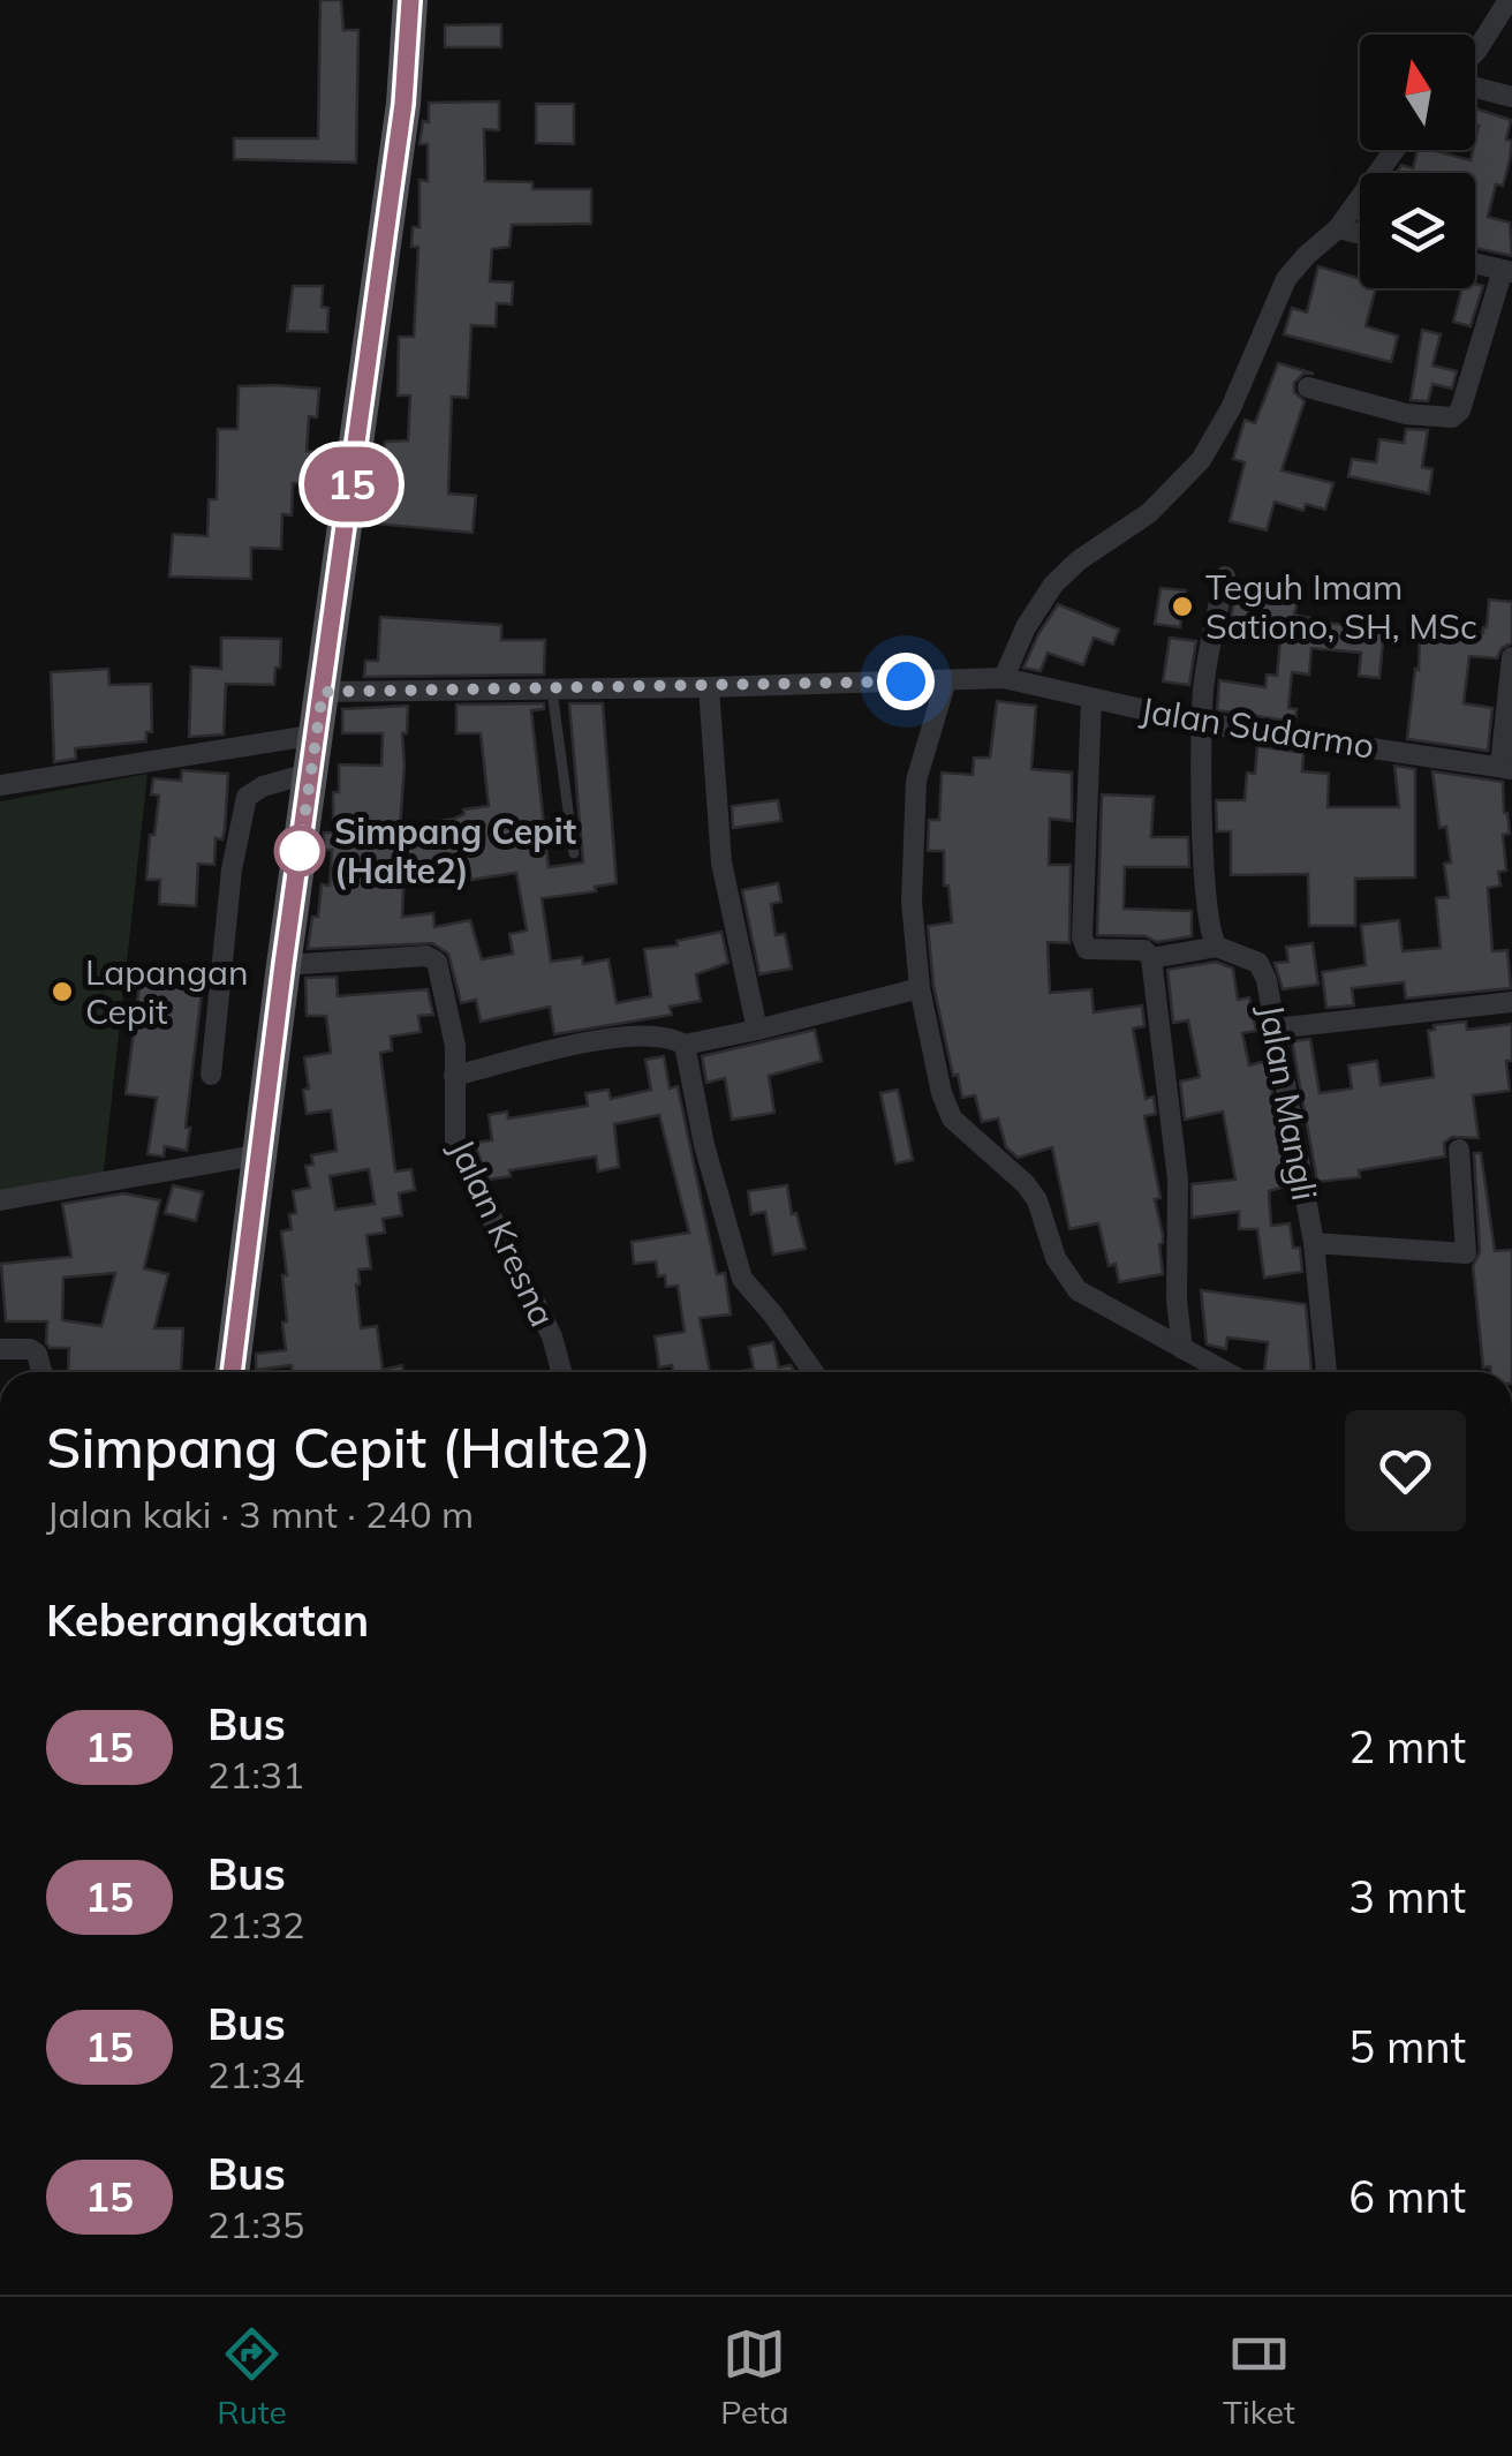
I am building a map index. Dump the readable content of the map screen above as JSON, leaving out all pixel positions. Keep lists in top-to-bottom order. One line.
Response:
{"streets":{"street":["Jalan Sudarmo","Jalan Mangli","Jalan Kresna"]},"places":["Teguh Imam Sationo, SH, MSc","Simpang Cepit (Halte2)","Lapangan Cepit"],"lines":["bus line 15"],"north":"top","page":{"on_map":"15","heading":[["Simpang Cepit (Halte2)","Jalan kaki · 3 mnt · 240 m"],"Keberangkatan"],"list":[{"mark":"15","name":"Bus","note":"21:31","value":"2 mnt"},{"mark":"15","name":"Bus","note":"21:32","value":"3 mnt"},{"mark":"15","name":"Bus","note":"21:34","value":"5 mnt"},{"mark":"15","name":"Bus","note":"21:35","value":"6 mnt"}],"tabs":["Rute","Peta","Tiket"]}}
